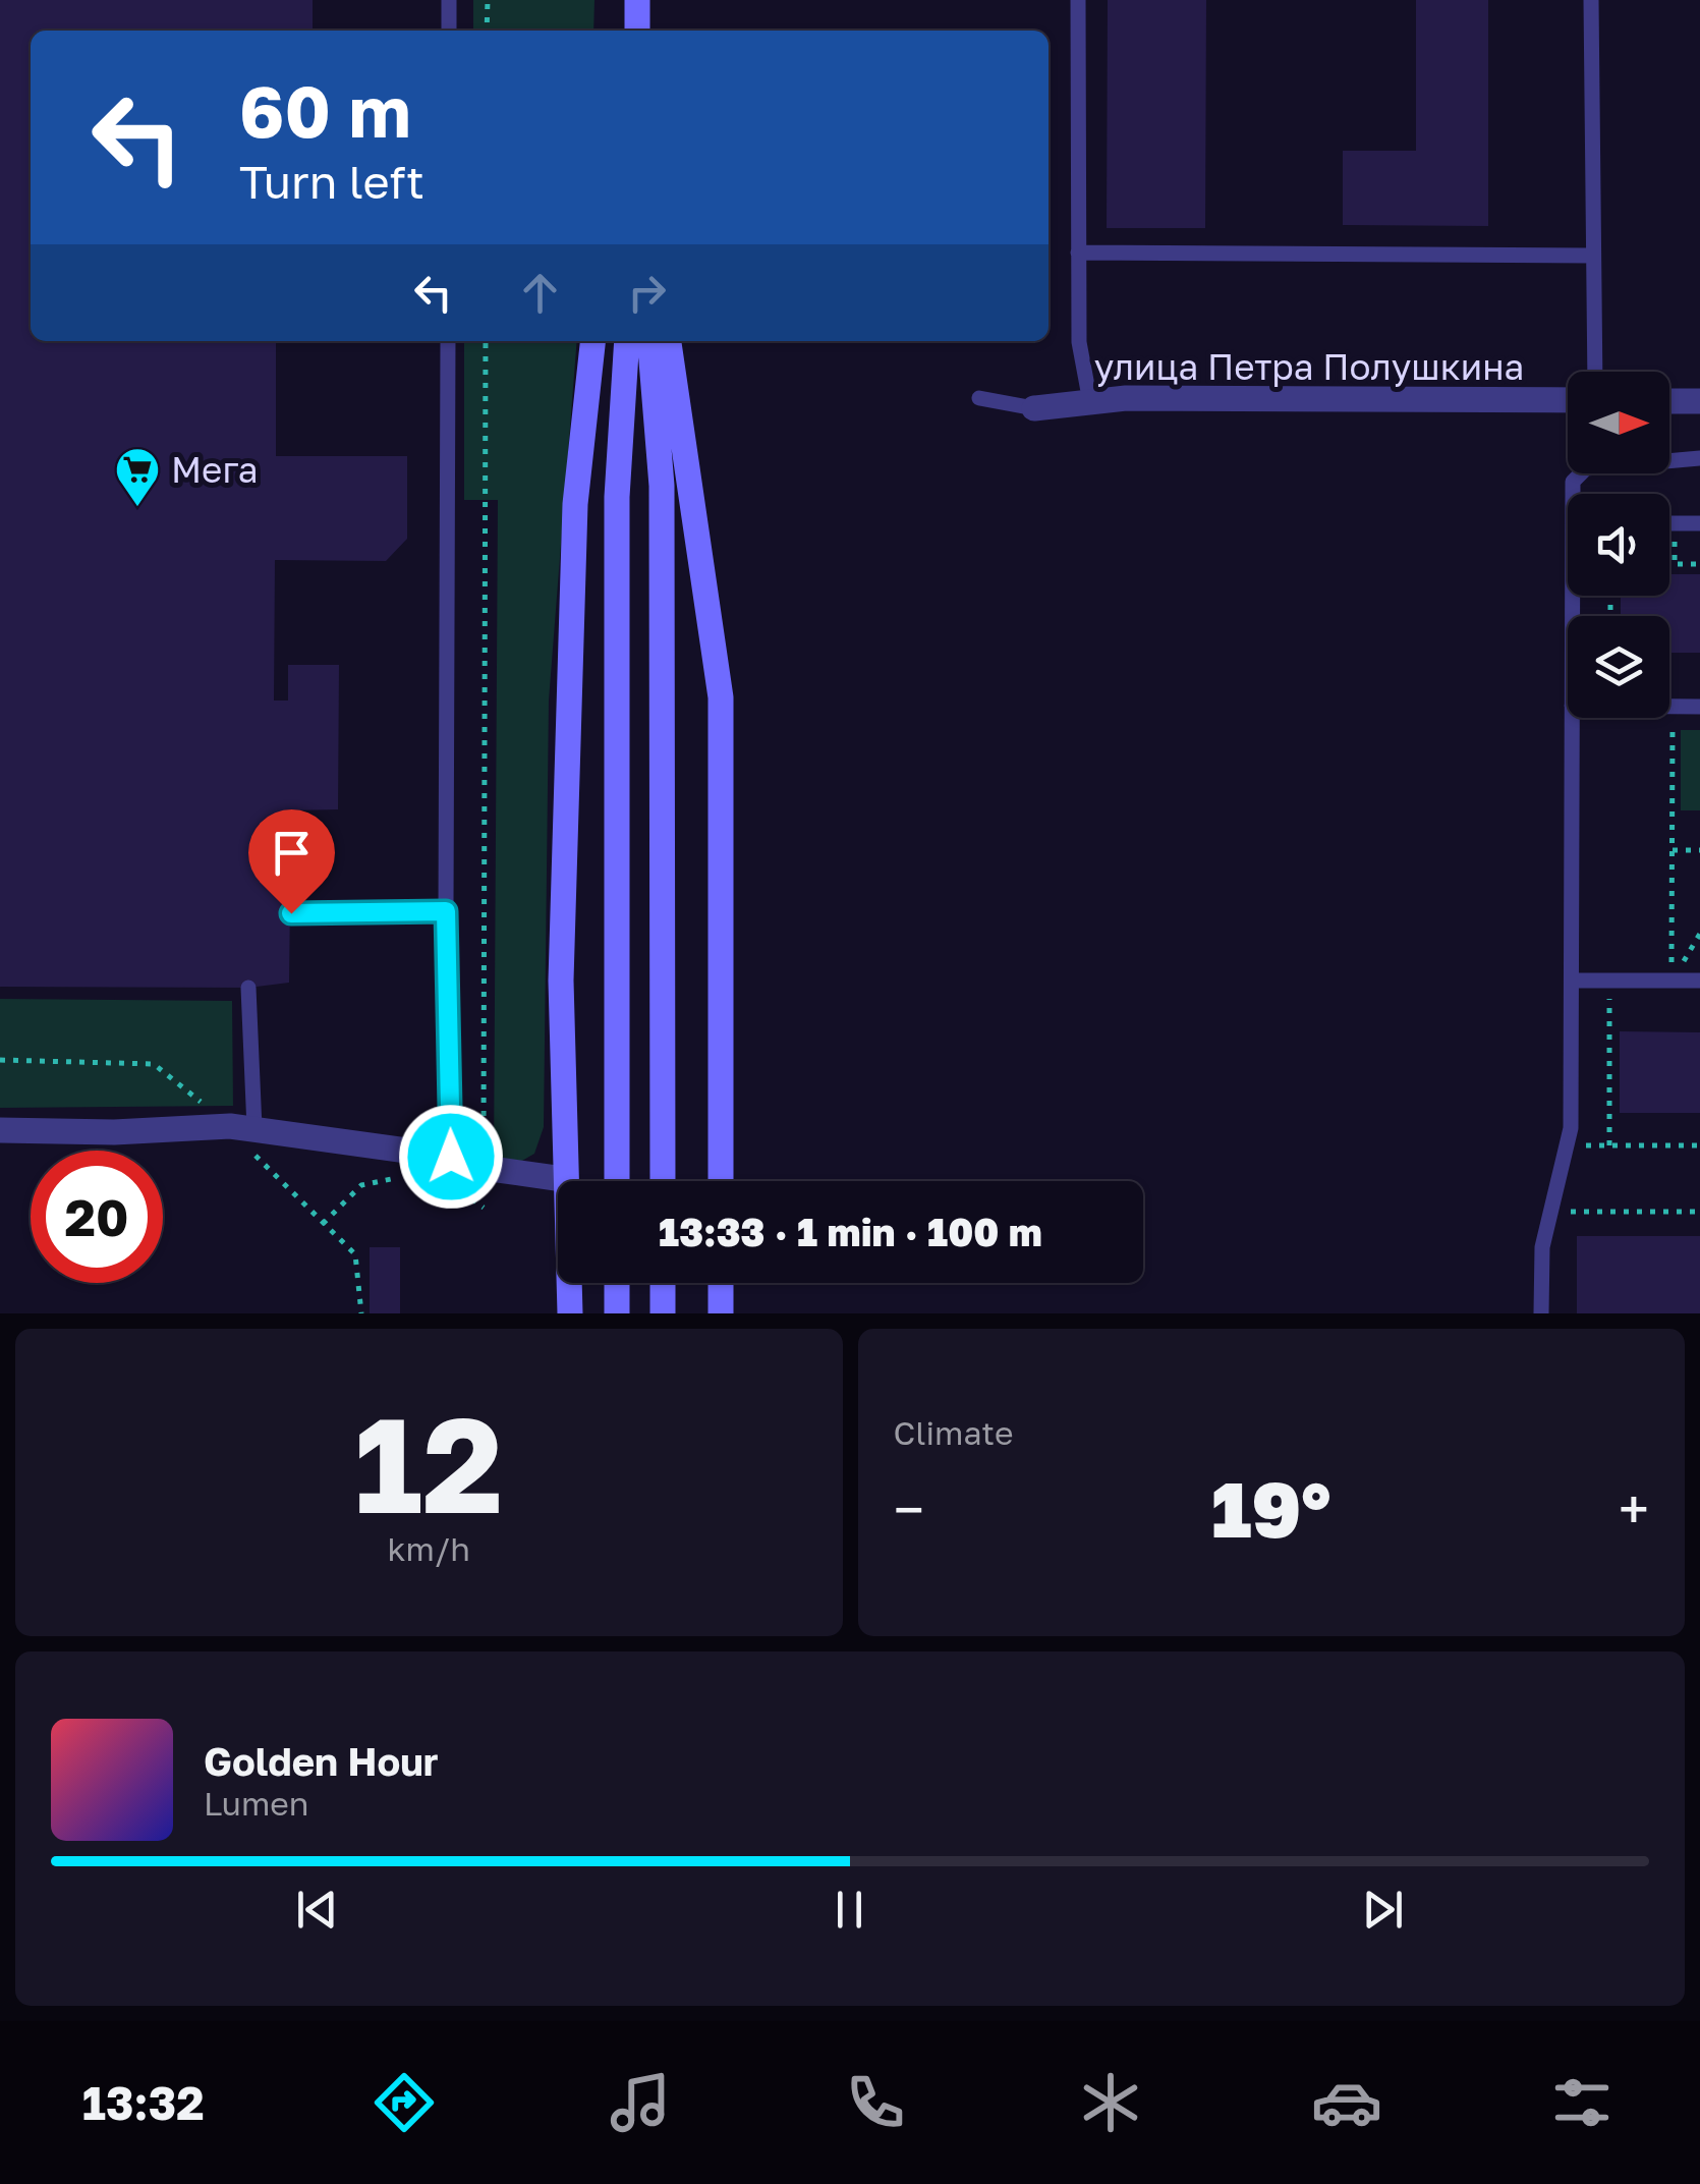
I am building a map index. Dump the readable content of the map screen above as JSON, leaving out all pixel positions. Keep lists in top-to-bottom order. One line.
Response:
{"streets":{"street":["улица Петра Полушкина"]},"places":{"supermarket":["Мега"]},"north":"right","page":{"turn":["60 m","Turn left"],"limit":"20","trip":"13:33 · 1 min · 100 m","tile":[["12","km/h"],"Climate"],"heat":["−","19°","+"],"song":["Golden Hour","Lumen"],"tabs":"13:32"}}
